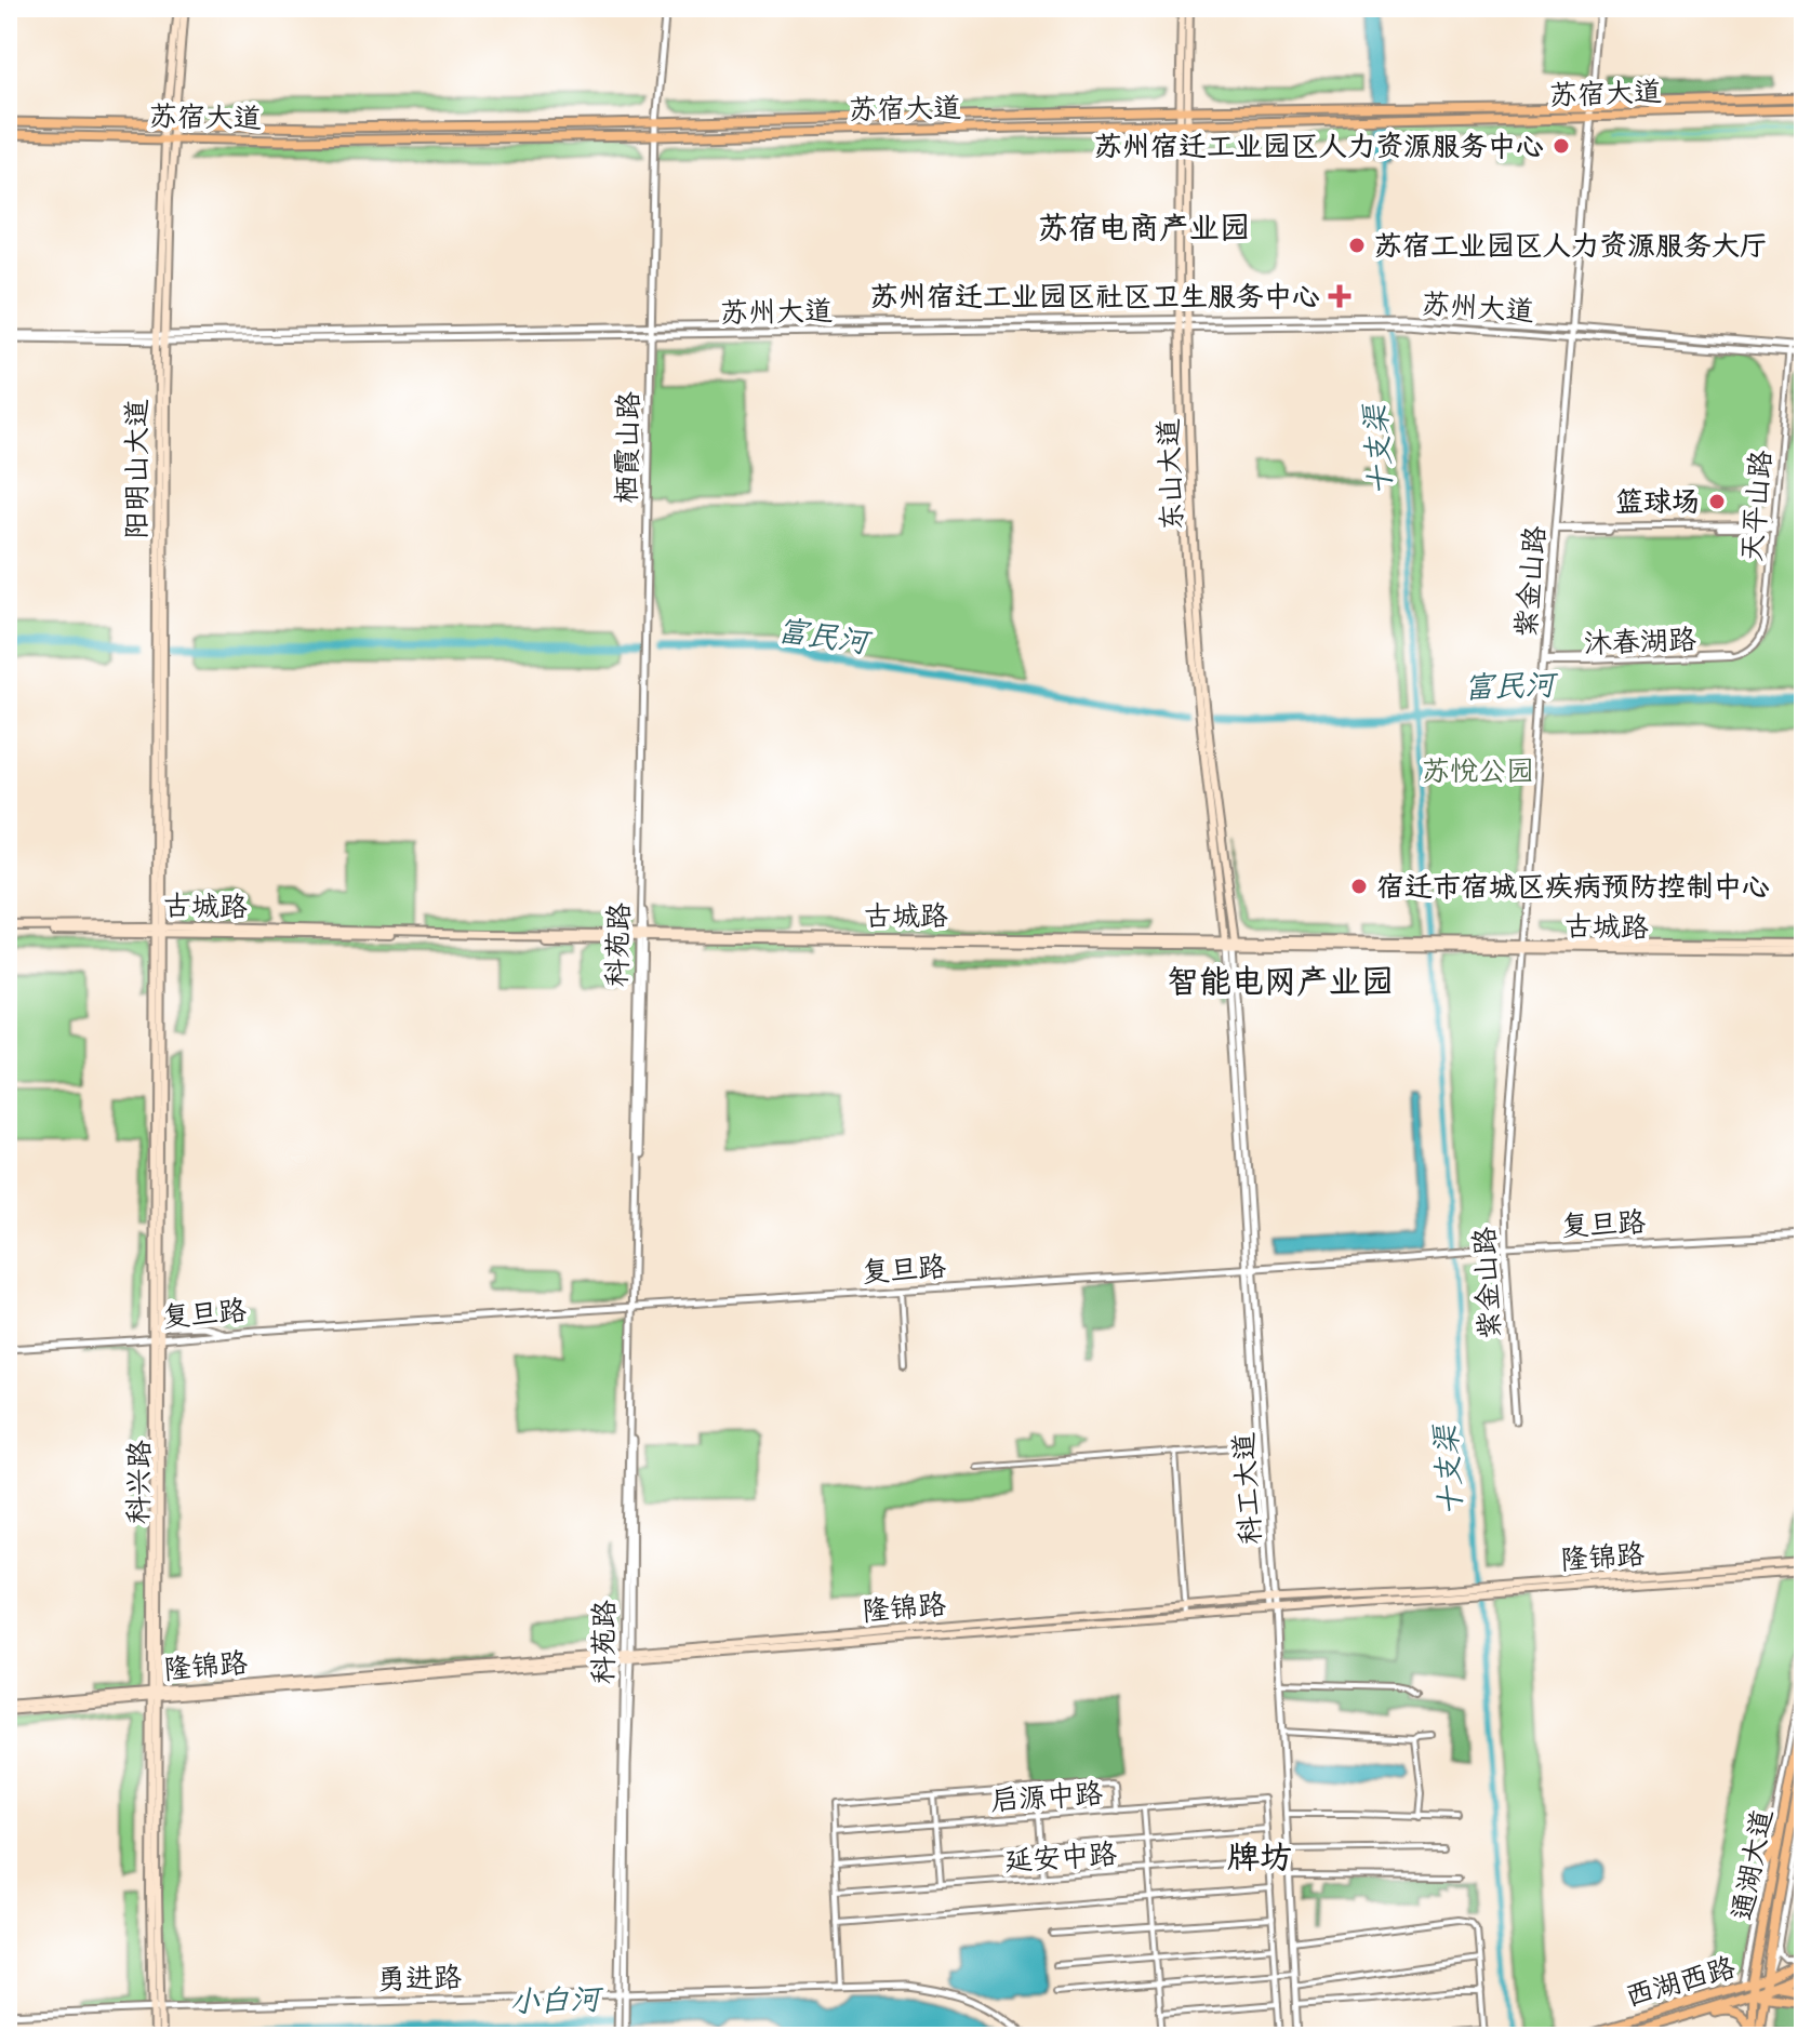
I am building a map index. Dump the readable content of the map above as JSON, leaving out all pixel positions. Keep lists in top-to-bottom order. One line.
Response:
{"streets":{"main road":["苏宿大道","阳明山大道","东山大道","古城路","科兴路","隆锦路","通湖大道","西湖西路"],"street":["苏州大道","栖霞山路","天平山路","紫金山路","沐春湖路","科苑路","复旦路","科工大道","启源中路","延安中路","勇进路"]},"crossings":[["苏宿大道","栖霞山路"],["苏宿大道","阳明山大道"],["苏宿大道","东山大道"],["苏宿大道","紫金山路"],["苏州大道","栖霞山路"],["苏州大道","阳明山大道"],["苏州大道","东山大道"],["苏州大道","天平山路"],["苏州大道","紫金山路"],["栖霞山路","科苑路"],["阳明山大道","古城路"],["阳明山大道","科兴路"],["东山大道","古城路"],["东山大道","科工大道"],["天平山路","沐春湖路"],["紫金山路","沐春湖路"],["紫金山路","古城路"],["紫金山路","复旦路"],["古城路","科苑路"],["古城路","科兴路"],["古城路","科工大道"],["科苑路","复旦路"],["科苑路","隆锦路"],["科苑路","勇进路"],["复旦路","科兴路"],["复旦路","科工大道"],["科兴路","隆锦路"],["科兴路","勇进路"],["科工大道","隆锦路"],["科工大道","延安中路"],["通湖大道","西湖西路"]],"districts":["苏宿电商产业园","智能电网产业园","牌坊"],"water":["十支渠","富民河","小白河"],"parks":["苏悦公园"],"places":{"other":["苏州宿迁工业园区人力资源服务中心","苏宿工业园区人力资源服务大厅","篮球场","宿迁市宿城区疾病预防控制中心"],"health":["苏州宿迁工业园区社区卫生服务中心"]}}
